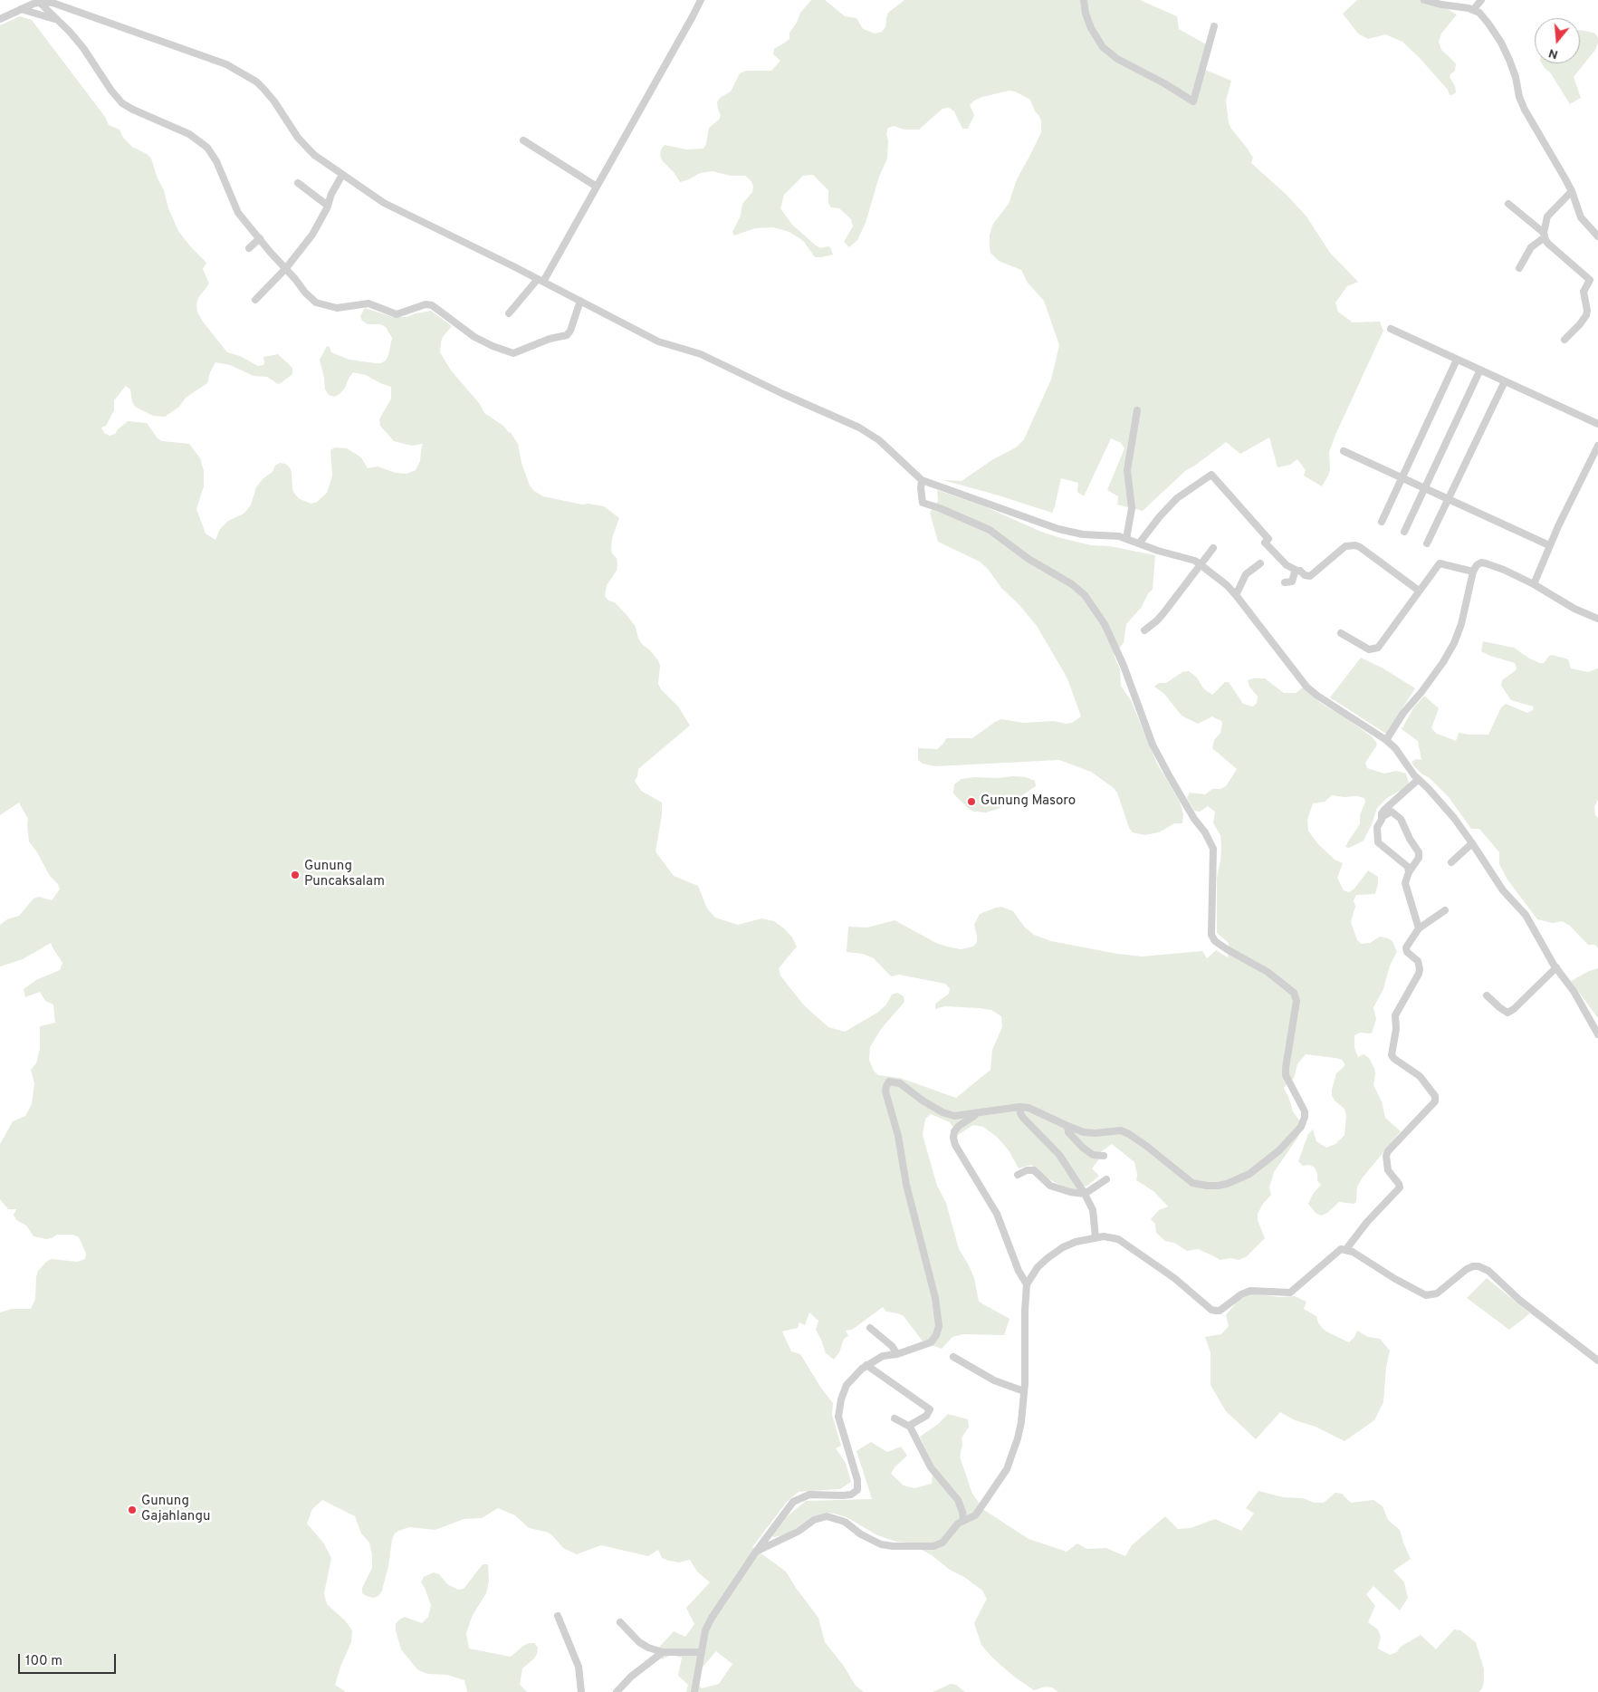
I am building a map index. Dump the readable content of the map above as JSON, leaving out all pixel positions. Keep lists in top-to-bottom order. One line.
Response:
{"places":["Gunung Masoro","Gunung Puncaksalam","Gunung Gajahlangu"],"scale_bar":"100 m","north":"bottom"}
